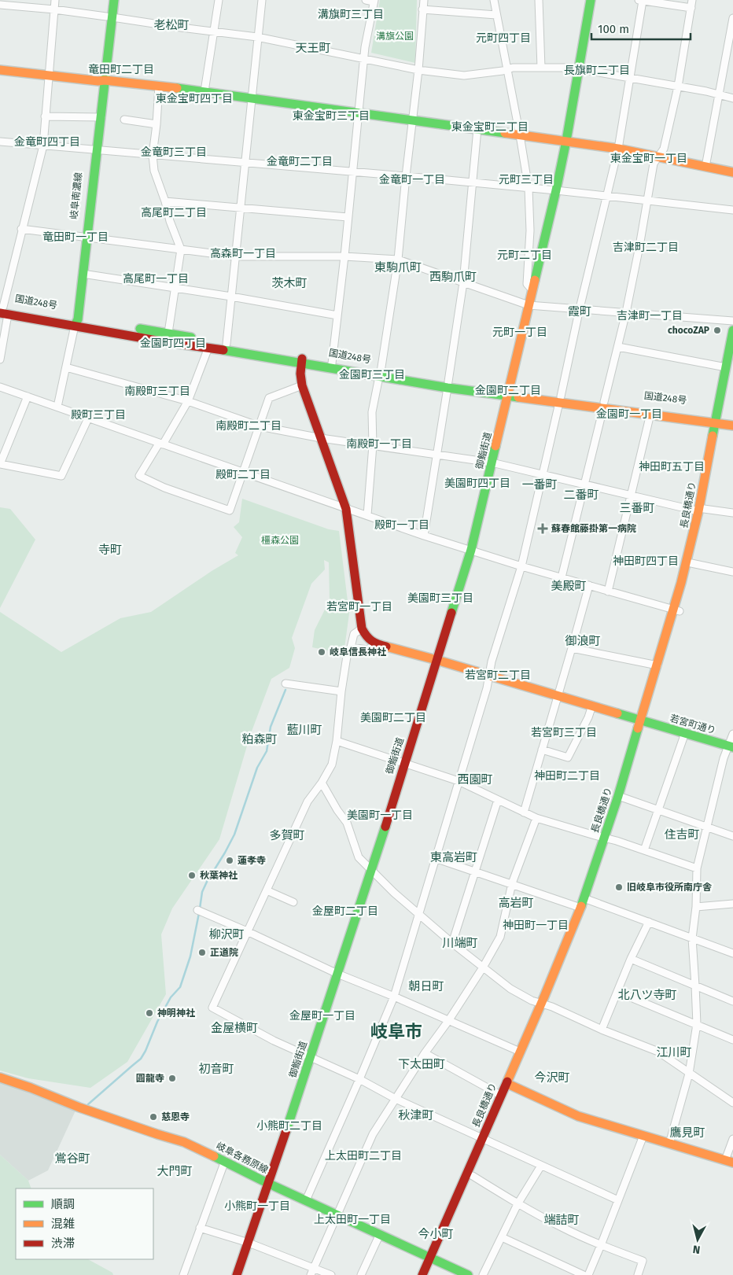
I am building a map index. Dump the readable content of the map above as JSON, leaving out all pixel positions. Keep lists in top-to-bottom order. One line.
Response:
{"streets":{"main road":["岐阜南濃線","国道248号","御鮨街道","長良橋通り","若宮町通り","岐阜各務原線"]},"crossings":[["岐阜南濃線","国道248号"],["国道248号","御鮨街道"],["国道248号","長良橋通り"],["御鮨街道","若宮町通り"],["御鮨街道","岐阜各務原線"],["長良橋通り","若宮町通り"],["長良橋通り","岐阜各務原線"]],"districts":["溝旗町三丁目","老松町","元町四丁目","天王町","竜田町二丁目","長旗町二丁目","東金宝町四丁目","東金宝町三丁目","東金宝町二丁目","金竜町四丁目","金竜町三丁目","東金宝町一丁目","金竜町二丁目","金竜町一丁目","元町三丁目","高尾町二丁目","竜田町一丁目","吉津町二丁目","高森町一丁目","元町二丁目","東駒爪町","西駒爪町","高尾町一丁目","茨木町","霞町","吉津町一丁目","元町一丁目","金園町四丁目","金園町三丁目","金園町二丁目","南殿町三丁目","金園町一丁目","殿町三丁目","南殿町二丁目","南殿町一丁目","神田町五丁目","殿町二丁目","美園町四丁目","一番町","二番町","三番町","殿町一丁目","寺町","神田町四丁目","美殿町","美園町三丁目","若宮町一丁目","御浪町","若宮町二丁目","美園町二丁目","藍川町","若宮町三丁目","粕森町","神田町二丁目","西園町","美園町一丁目","住吉町","多賀町","東高岩町","高岩町","金屋町二丁目","神田町一丁目","柳沢町","川端町","朝日町","北八ツ寺町","金屋町一丁目","金屋横町","岐阜市","江川町","下太田町","初音町","今沢町","秋津町","小熊町二丁目","鷹見町","上太田町二丁目","鴬谷町","大門町","小熊町一丁目","上太田町一丁目","端詰町","今小町"],"parks":["溝旗公園","橿森公園"],"places":{"other":["chocoZAP","岐阜信長神社","蓮孝寺","秋葉神社","旧岐阜市役所南庁舎","正道院","神明神社","圓龍寺","慈恩寺"],"health":["蘇春館藤掛第一病院"]},"legend":["順調","混雑","渋滞"],"scale_bar":"100 m","north":"bottom"}
